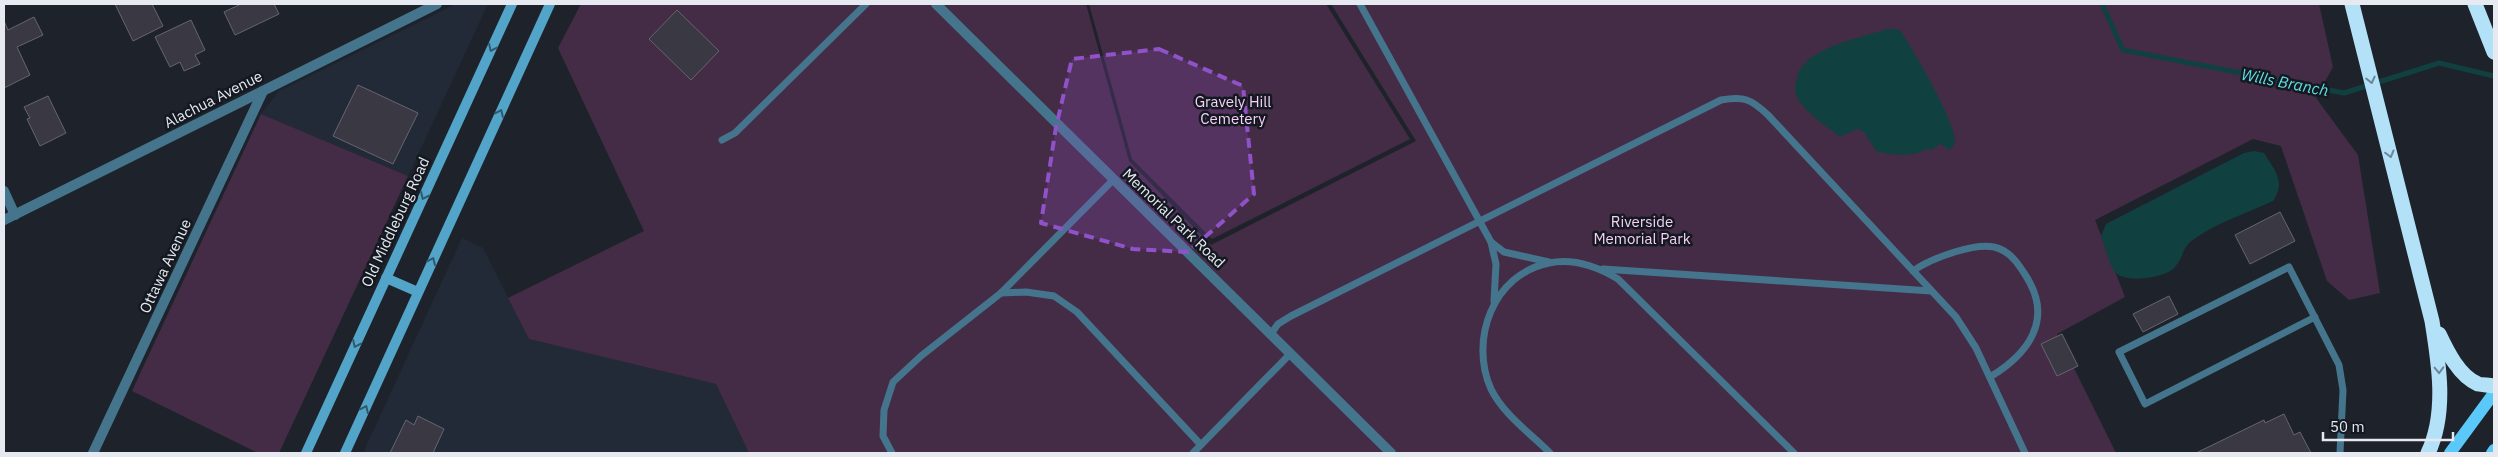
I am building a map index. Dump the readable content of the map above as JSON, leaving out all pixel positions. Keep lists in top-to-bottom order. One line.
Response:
{"streets":{"main road":["Old Middleburg Road"],"street":["Alachua Avenue","Memorial Park Road","Ottawa Avenue"]},"crossings":[["Alachua Avenue","Ottawa Avenue"]],"water":["Wills Branch"],"parks":["Gravely Hill Cemetery","Riverside Memorial Park"],"scale_bar":"50 m"}
